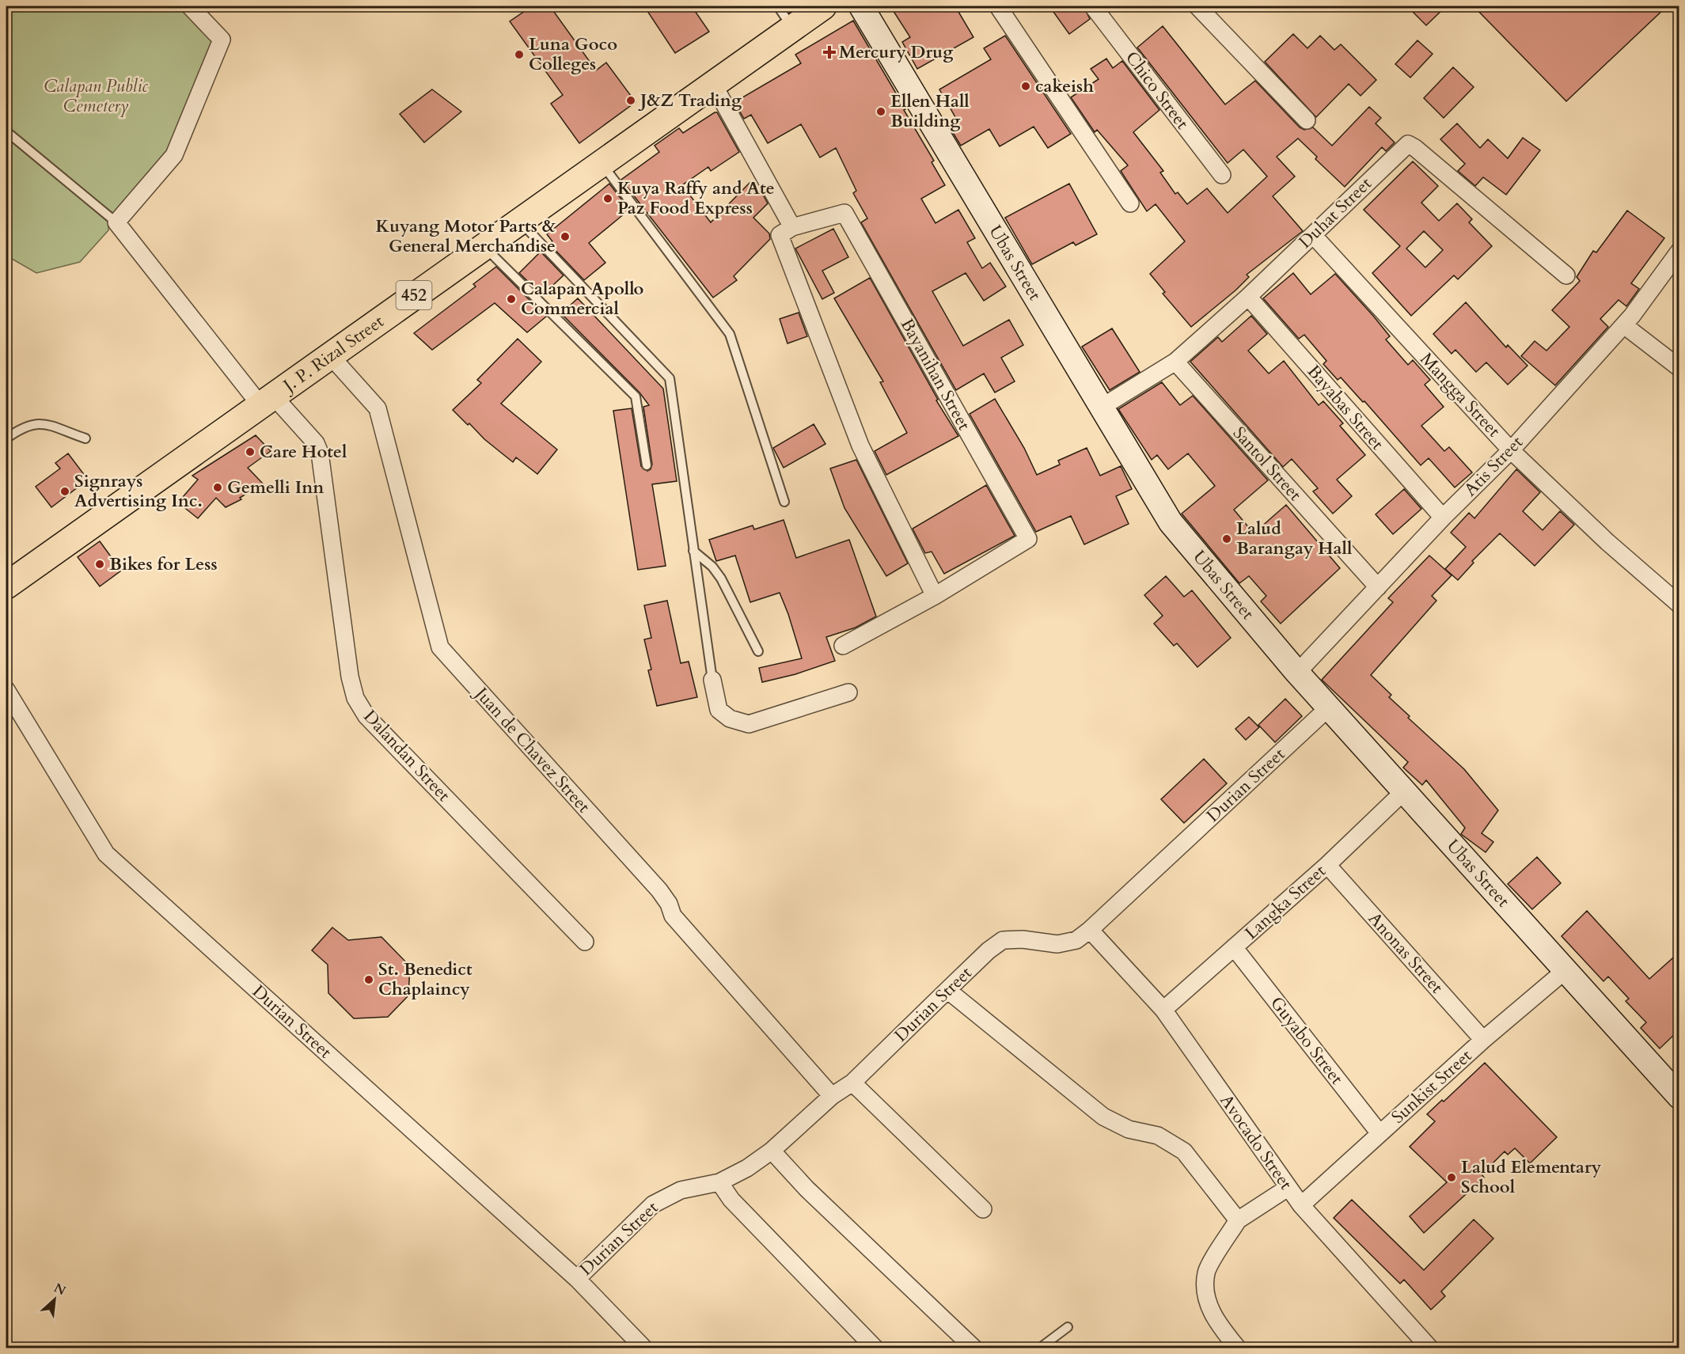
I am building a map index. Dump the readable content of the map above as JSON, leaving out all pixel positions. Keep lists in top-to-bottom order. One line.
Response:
{"streets":{"highway":["452","J. P. Rizal Street"],"street":["Chico Street","Duhat Street","Ubas Street","Bayanihan Street","Mangga Street","Bayabas Street","Santol Street","Atis Street","Juan de Chavez Street","Dalandan Street","Durian Street","Langka Street","Anonas Street","Guyabo Street","Sunkist Street","Avocado Street"]},"crossings":[["Duhat Street","Ubas Street"],["Duhat Street","Mangga Street"],["Duhat Street","Bayabas Street"],["Duhat Street","Santol Street"],["Ubas Street","Atis Street"],["Ubas Street","Durian Street"],["Ubas Street","Langka Street"],["Ubas Street","Sunkist Street"],["J. P. Rizal Street","Juan de Chavez Street"],["J. P. Rizal Street","Dalandan Street"],["Mangga Street","Atis Street"],["Bayabas Street","Atis Street"],["Santol Street","Atis Street"],["Juan de Chavez Street","Durian Street"],["Durian Street","Avocado Street"],["Langka Street","Anonas Street"],["Langka Street","Guyabo Street"],["Langka Street","Avocado Street"],["Anonas Street","Sunkist Street"],["Guyabo Street","Sunkist Street"],["Sunkist Street","Avocado Street"]],"parks":["Calapan Public Cemetery"],"places":{"health":["Mercury Drug"],"other":["Luna Goco Colleges","cakeish","J&Z Trading","Ellen Hall Building","Kuya Raffy and Ate Paz Food Express","Kuyang Motor Parts & General Merchandise","Calapan Apollo Commercial","Care Hotel","Gemelli Inn","Signrays Advertising Inc.","Lalud Barangay Hall","Bikes for Less","St. Benedict Chaplaincy","Lalud Elementary School"]},"north":"top right"}
